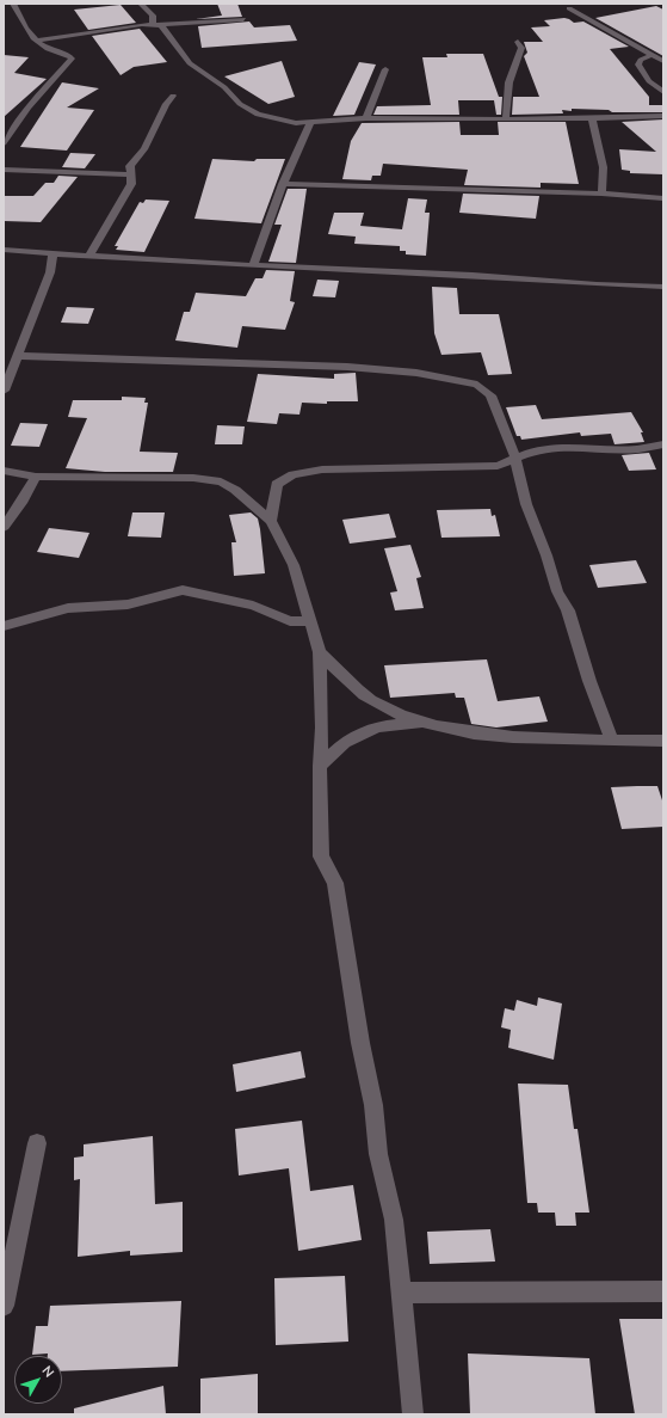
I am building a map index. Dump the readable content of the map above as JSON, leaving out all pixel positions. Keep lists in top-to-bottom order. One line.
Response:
{"north":"top right"}
